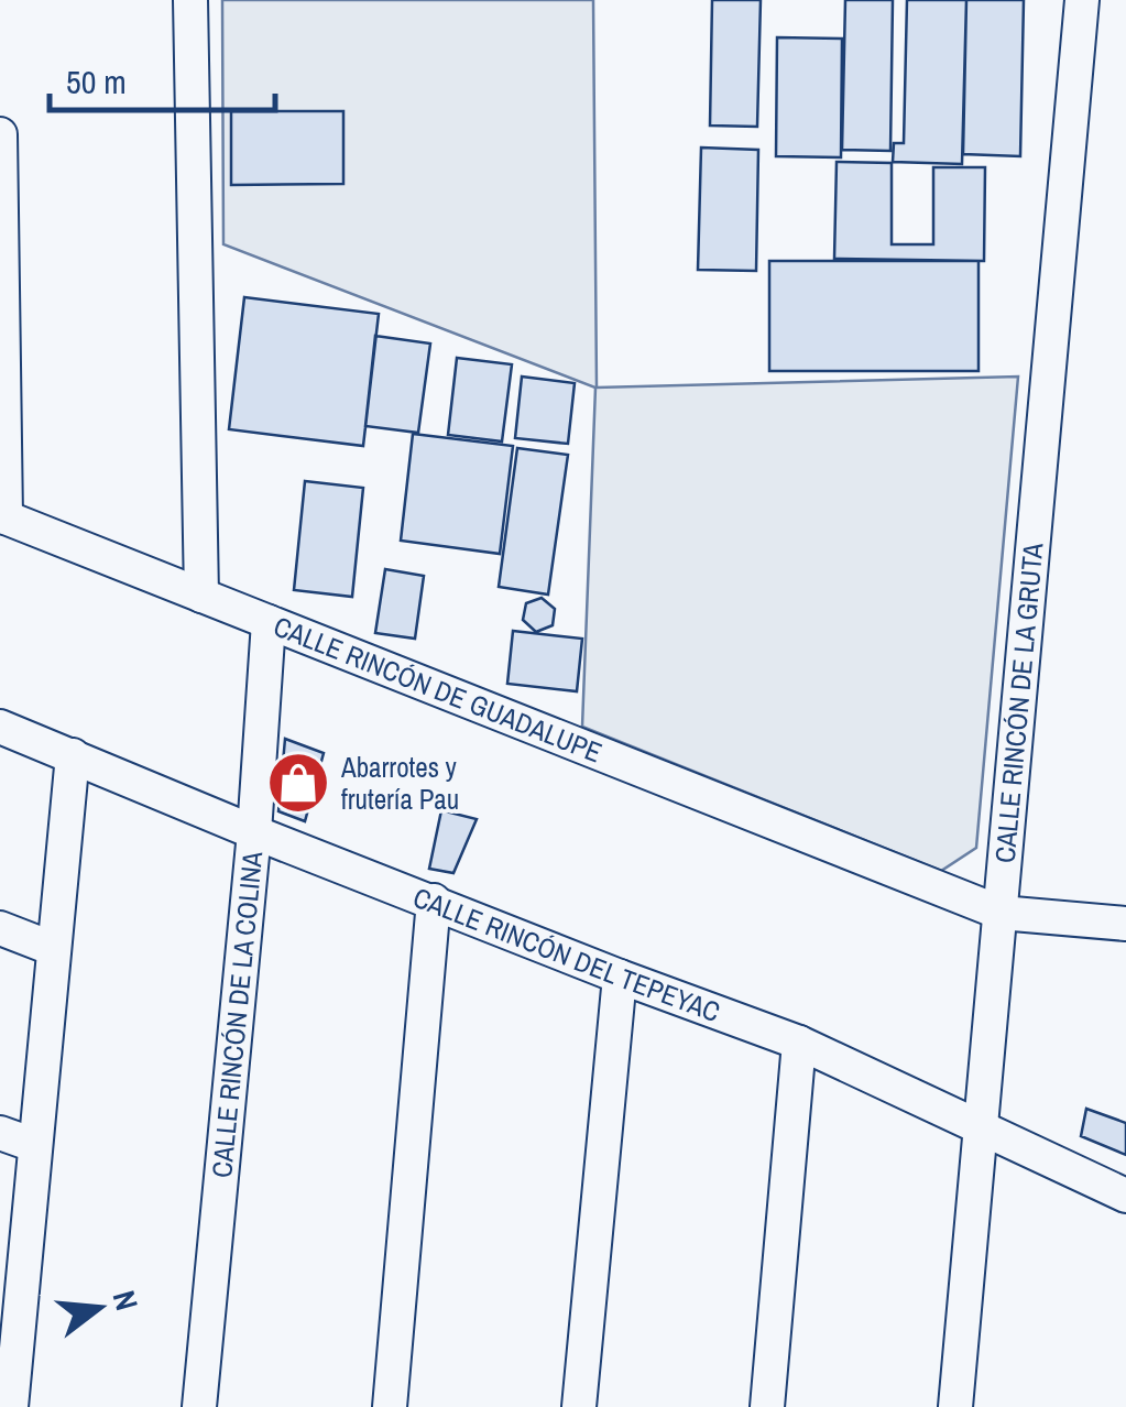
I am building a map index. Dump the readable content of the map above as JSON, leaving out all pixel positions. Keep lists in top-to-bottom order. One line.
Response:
{"streets":{"street":["CALLE RINCÓN DE GUADALUPE","CALLE RINCÓN DE LA GRUTA","CALLE RINCÓN DEL TEPEYAC","CALLE RINCÓN DE LA COLINA"]},"crossings":[["CALLE RINCÓN DE GUADALUPE","CALLE RINCÓN DE LA GRUTA"],["CALLE RINCÓN DE GUADALUPE","CALLE RINCÓN DE LA COLINA"],["CALLE RINCÓN DE LA GRUTA","CALLE RINCÓN DEL TEPEYAC"],["CALLE RINCÓN DEL TEPEYAC","CALLE RINCÓN DE LA COLINA"]],"places":{"shop":["Abarrotes y frutería Pau"]},"scale_bar":"50 m","north":"right"}
